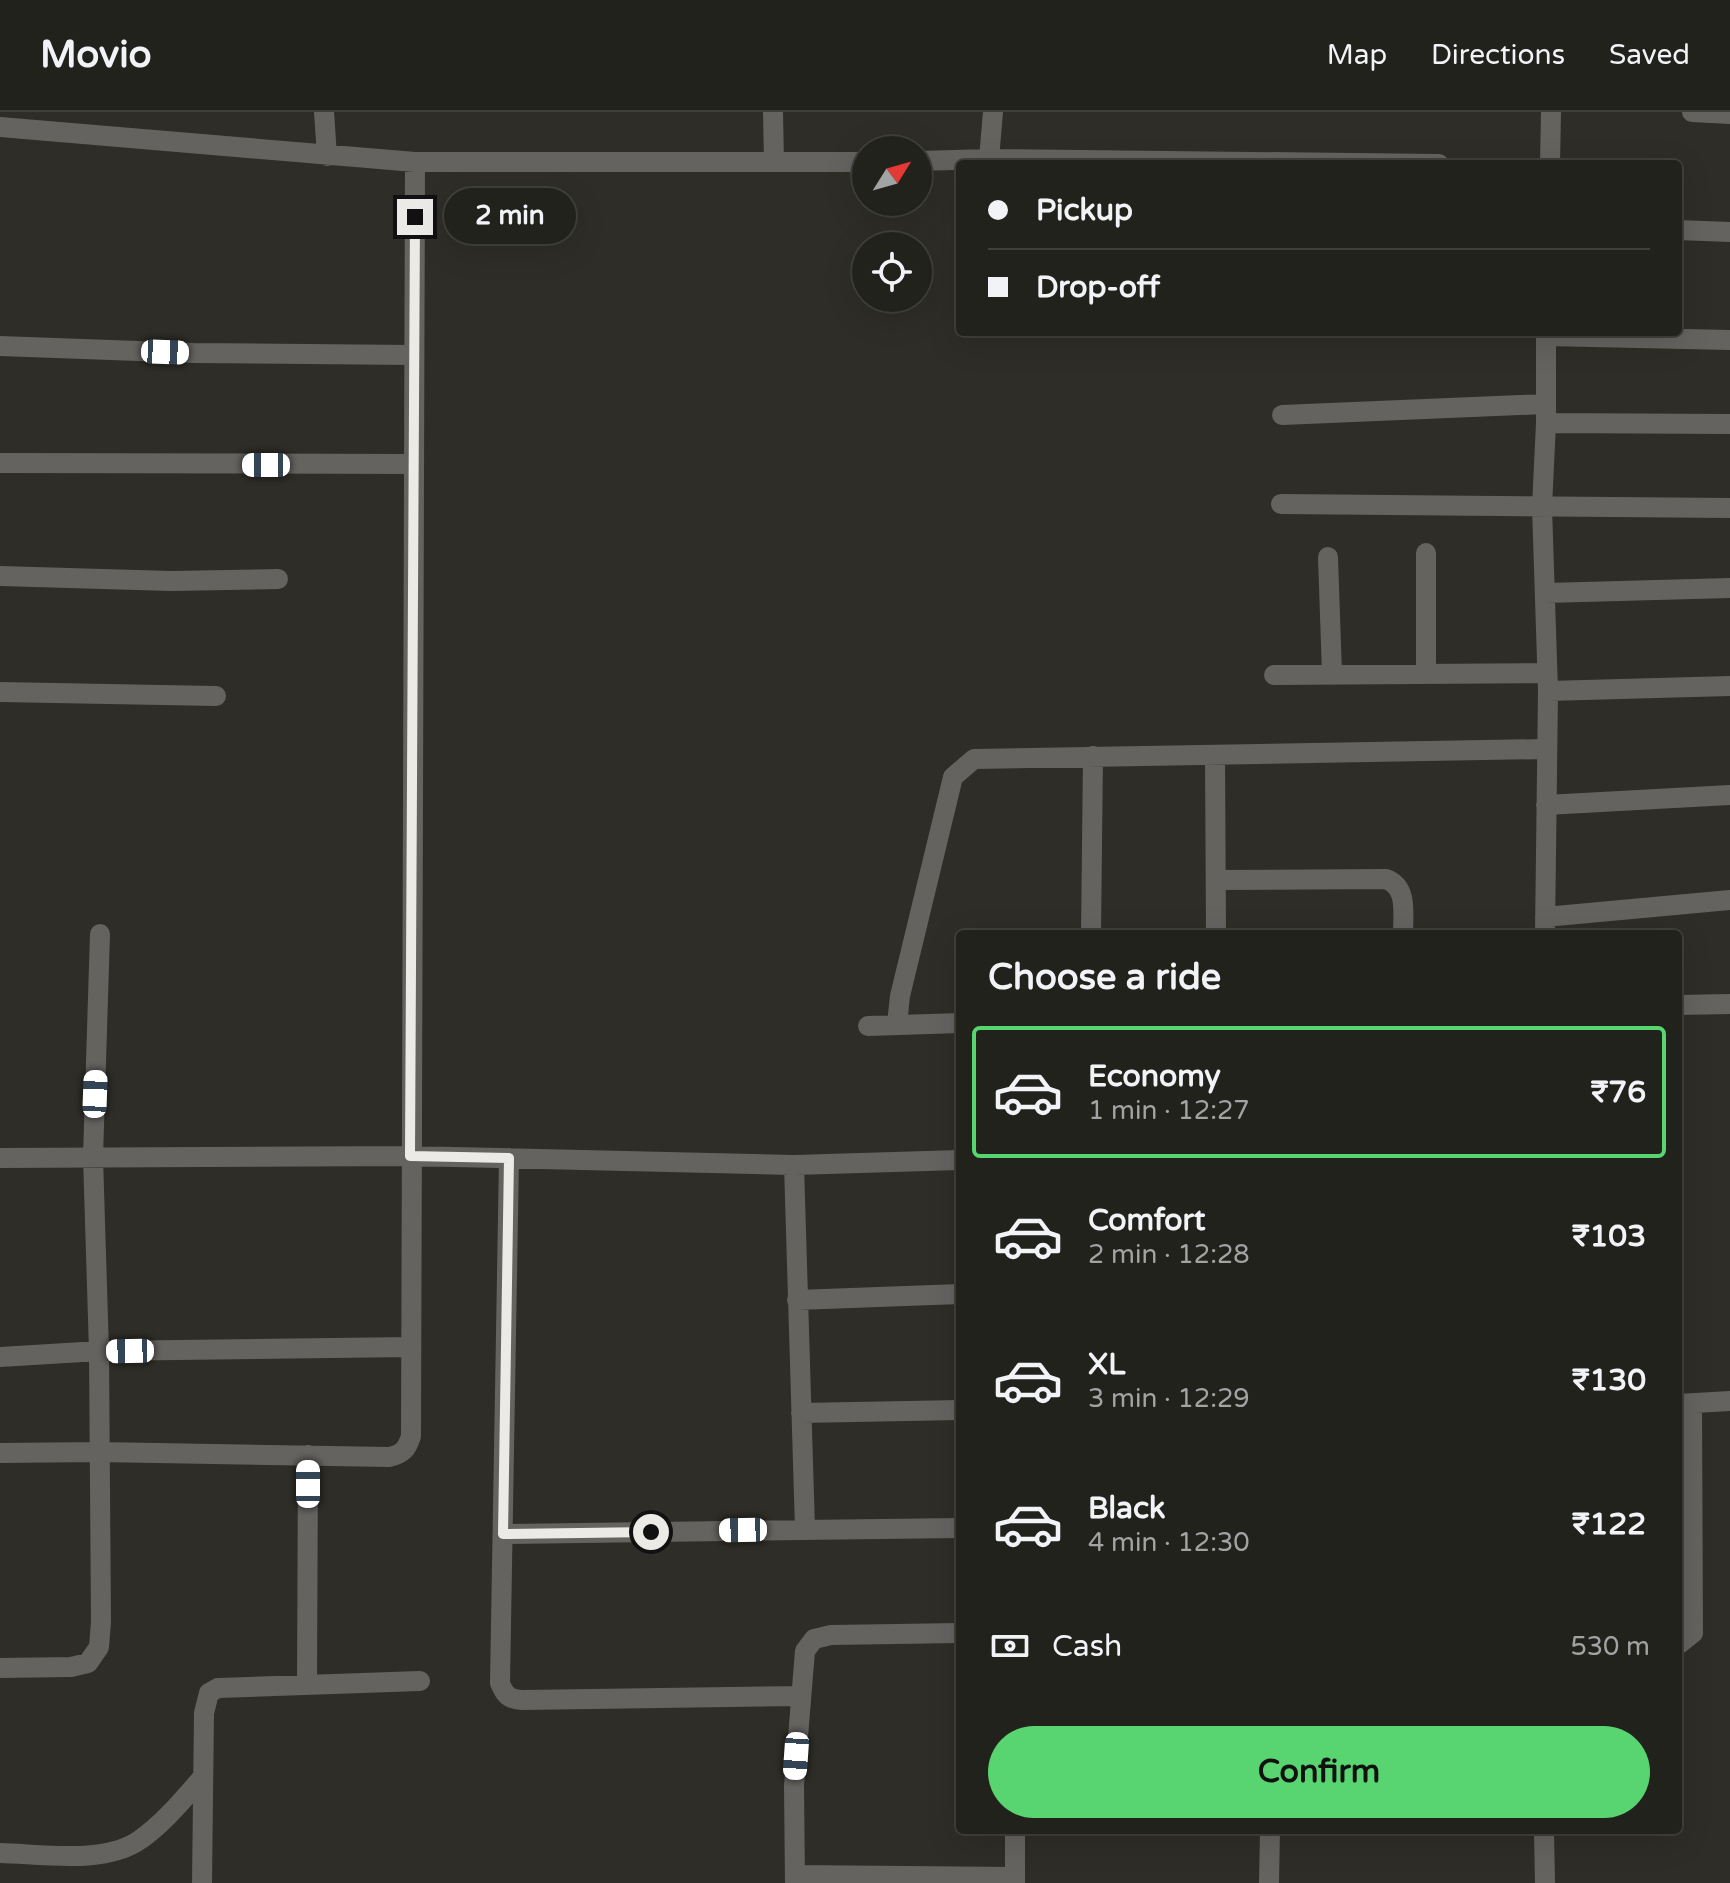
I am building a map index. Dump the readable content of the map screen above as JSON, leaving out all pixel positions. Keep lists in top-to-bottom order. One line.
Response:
{"north":"top right","page":{"header":"Movio","nav":["Map","Directions","Saved"],"banner":["Pickup","Drop-off"],"bubble":"2 min","heading":"Choose a ride","list":[{"name":"Economy","note":"1 min · 12:27","value":"₹76"},{"name":"Comfort","note":"2 min · 12:28","value":"₹103"},{"name":"XL","note":"3 min · 12:29","value":"₹130"},{"name":"Black","note":"4 min · 12:30","value":"₹122"}],"pay":["Cash","530 m"],"buttons":"Confirm"}}
